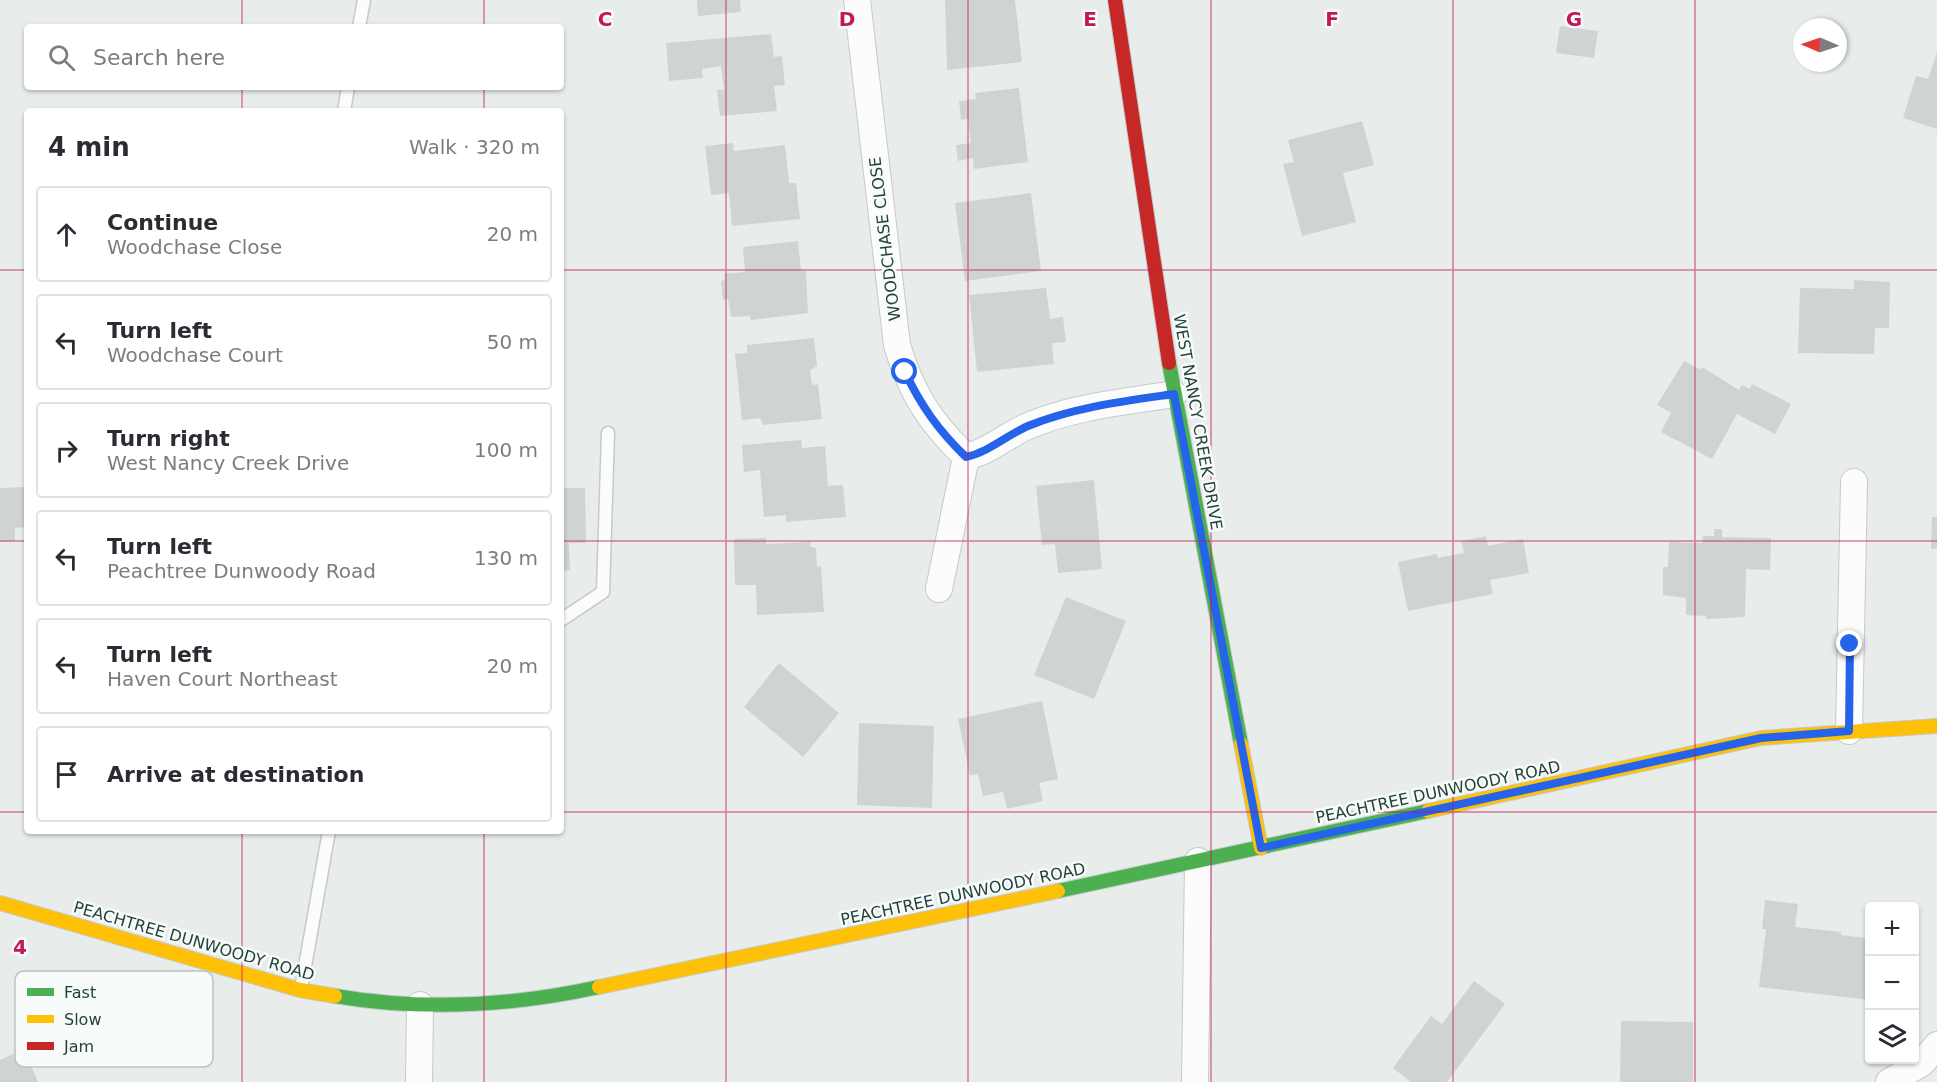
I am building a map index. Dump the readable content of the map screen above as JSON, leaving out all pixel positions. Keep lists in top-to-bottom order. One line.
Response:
{"streets":{"main road":["WEST NANCY CREEK DRIVE","PEACHTREE DUNWOODY ROAD"],"street":["WOODCHASE CLOSE"]},"crossings":[["WEST NANCY CREEK DRIVE","PEACHTREE DUNWOODY ROAD"]],"legend":["Fast","Slow","Jam"],"north":"left","page":{"search":"Search here","heading":["4 min","Walk · 320 m"],"list":[["Continue","Woodchase Close","20 m"],["Turn left","Woodchase Court","50 m"],["Turn right","West Nancy Creek Drive","100 m"],["Turn left","Peachtree Dunwoody Road","130 m"],["Turn left","Haven Court Northeast","20 m"],"Arrive at destination"],"map_buttons":["+","−"]},"grid":{"columns":["C","D","E","F","G"],"rows":["4"]}}
